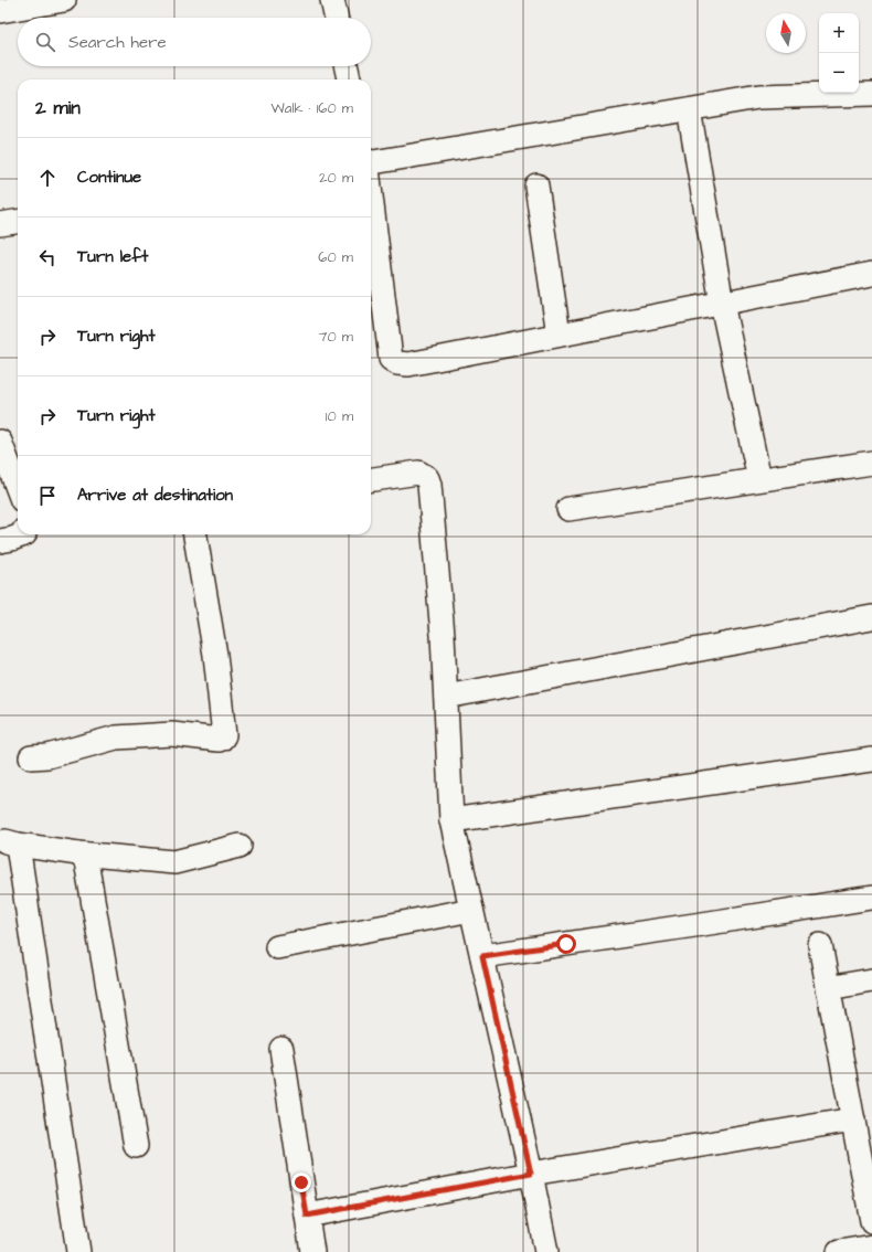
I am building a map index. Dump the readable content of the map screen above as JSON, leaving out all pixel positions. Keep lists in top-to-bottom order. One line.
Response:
{"north":"top","page":{"map_buttons":["+","−"],"search":"Search here","heading":["2 min","Walk · 160 m"],"list":[["Continue","20 m"],["Turn left","60 m"],["Turn right","70 m"],["Turn right","10 m"],"Arrive at destination"]}}
